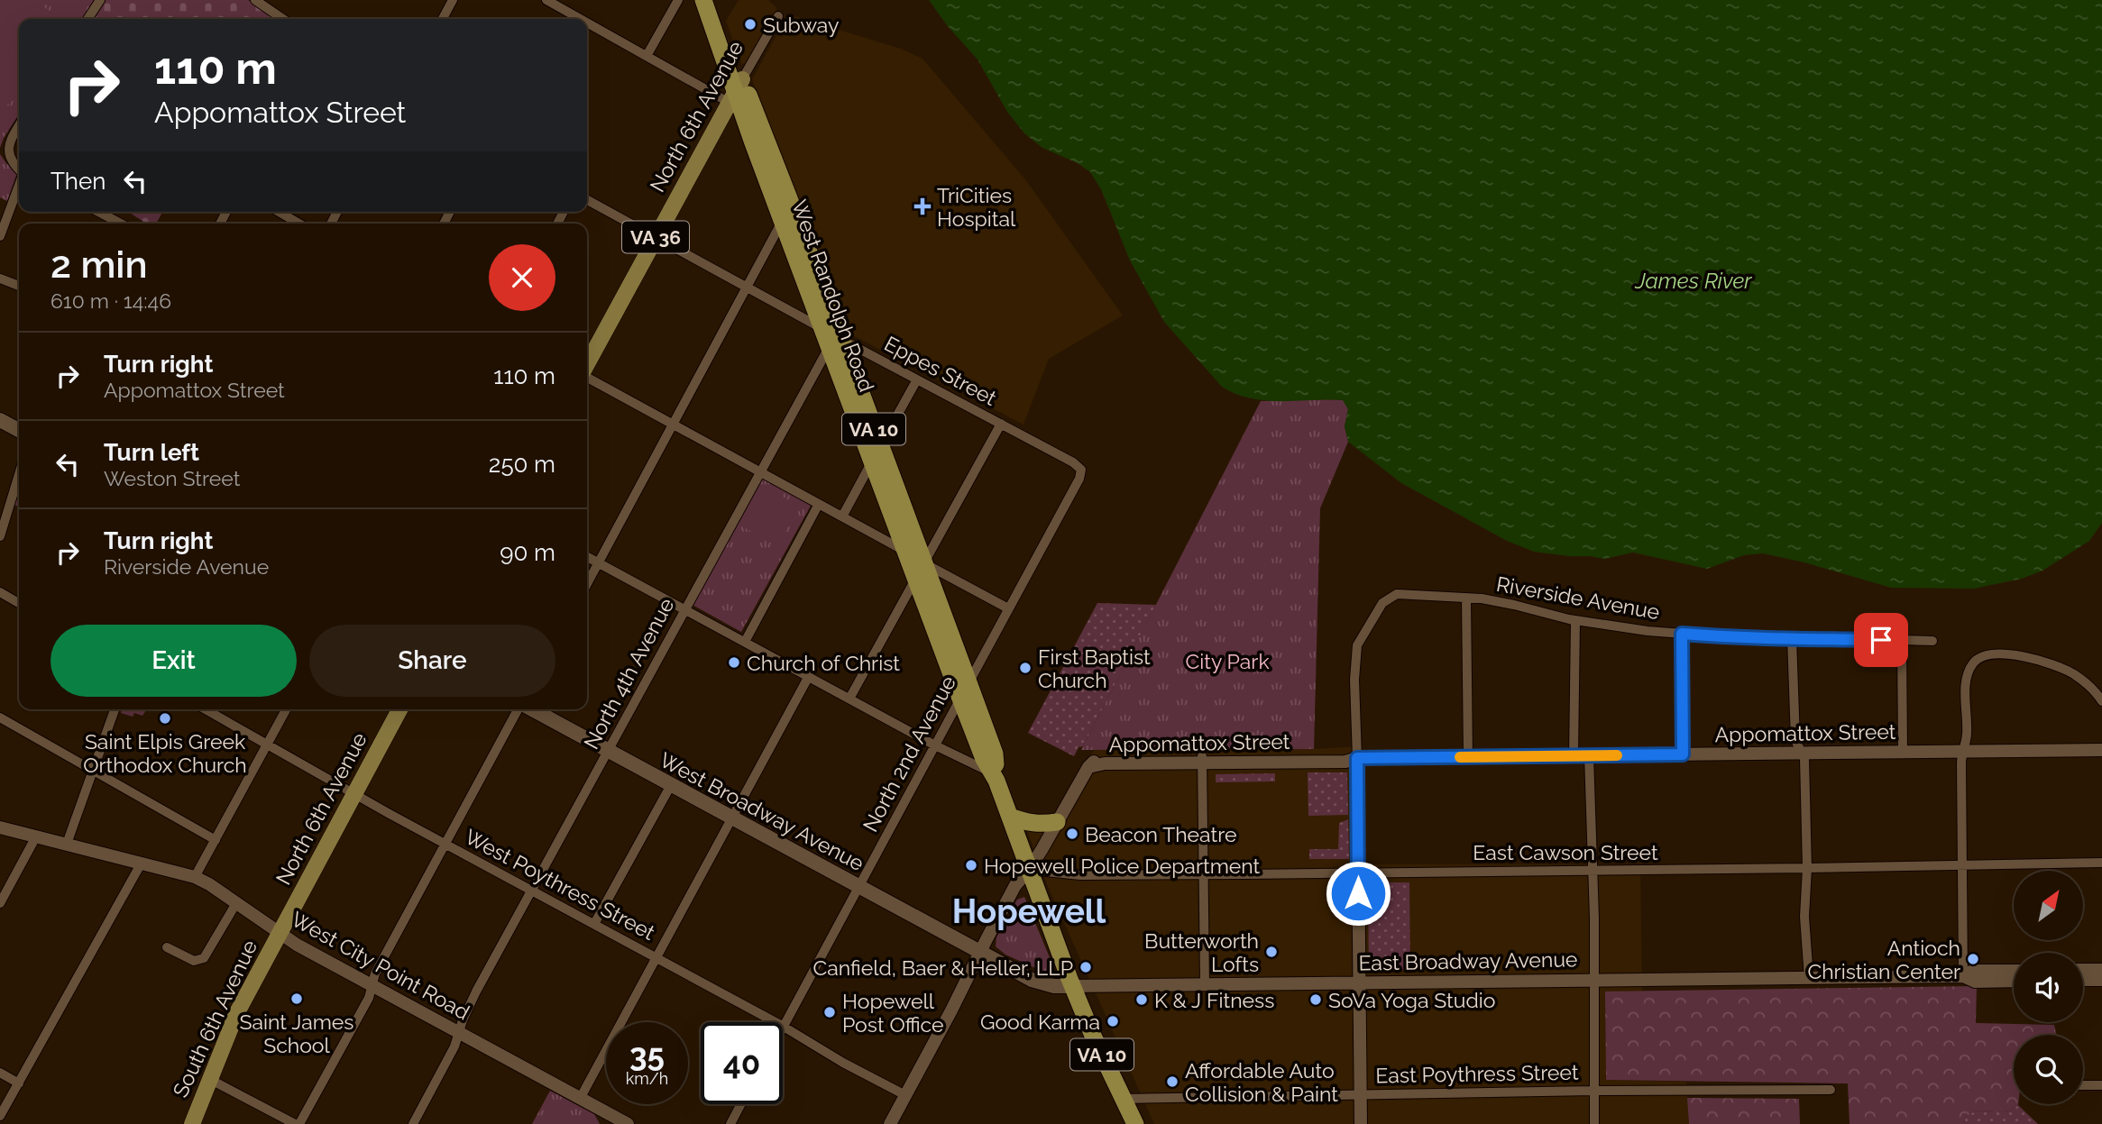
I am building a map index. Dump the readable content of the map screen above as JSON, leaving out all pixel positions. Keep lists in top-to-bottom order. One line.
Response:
{"streets":{"highway":["West Randolph Road","VA 10"],"main road":["North 6th Avenue","VA 36","West Broadway Avenue","East Broadway Avenue","South 6th Avenue"],"street":["Eppes Street","Riverside Avenue","North 4th Avenue","Appomattox Street","North 2nd Avenue","East Cawson Street","West Poythress Street","West City Point Road","East Poythress Street"]},"crossings":[["North 6th Avenue","West Randolph Road"],["North 6th Avenue","Eppes Street"],["North 6th Avenue","West Poythress Street"],["North 6th Avenue","West City Point Road"],["North 6th Avenue","South 6th Avenue"],["West Randolph Road","Eppes Street"],["West Randolph Road","VA 10"],["West Randolph Road","North 4th Avenue"],["West Randolph Road","North 2nd Avenue"],["West Randolph Road","East Cawson Street"],["Eppes Street","North 4th Avenue"],["Eppes Street","North 2nd Avenue"],["VA 10","East Cawson Street"],["VA 10","East Broadway Avenue"],["VA 10","East Poythress Street"],["Riverside Avenue","Appomattox Street"],["North 4th Avenue","West Broadway Avenue"],["North 4th Avenue","West Poythress Street"],["North 4th Avenue","West City Point Road"],["North 2nd Avenue","West Broadway Avenue"],["North 2nd Avenue","West Poythress Street"],["West Broadway Avenue","East Broadway Avenue"],["West City Point Road","South 6th Avenue"]],"districts":["Hopewell"],"water":["James River"],"parks":["City Park"],"places":{"other":["Subway","Church of Christ","First Baptist Church","Saint Elpis Greek Orthodox Church","Beacon Theatre","Hopewell Police Department","Butterworth Lofts","Antioch Christian Center","Canfield, Baer & Heller, LLP","Saint James School","K & J Fitness","SoVa Yoga Studio","Hopewell Post Office","Good Karma","Affordable Auto Collision & Paint"],"health":["TriCities Hospital"]},"north":"top right","page":{"turn":["110 m","Appomattox Street"],"then":"Then","heading":["2 min","610 m · 14:46"],"list":[{"name":"Turn right","note":"Appomattox Street","value":"110 m"},{"name":"Turn left","note":"Weston Street","value":"250 m"},{"name":"Turn right","note":"Riverside Avenue","value":"90 m"}],"buttons":["Exit","Share"],"speed":"35 km/h","limit":"40"}}
